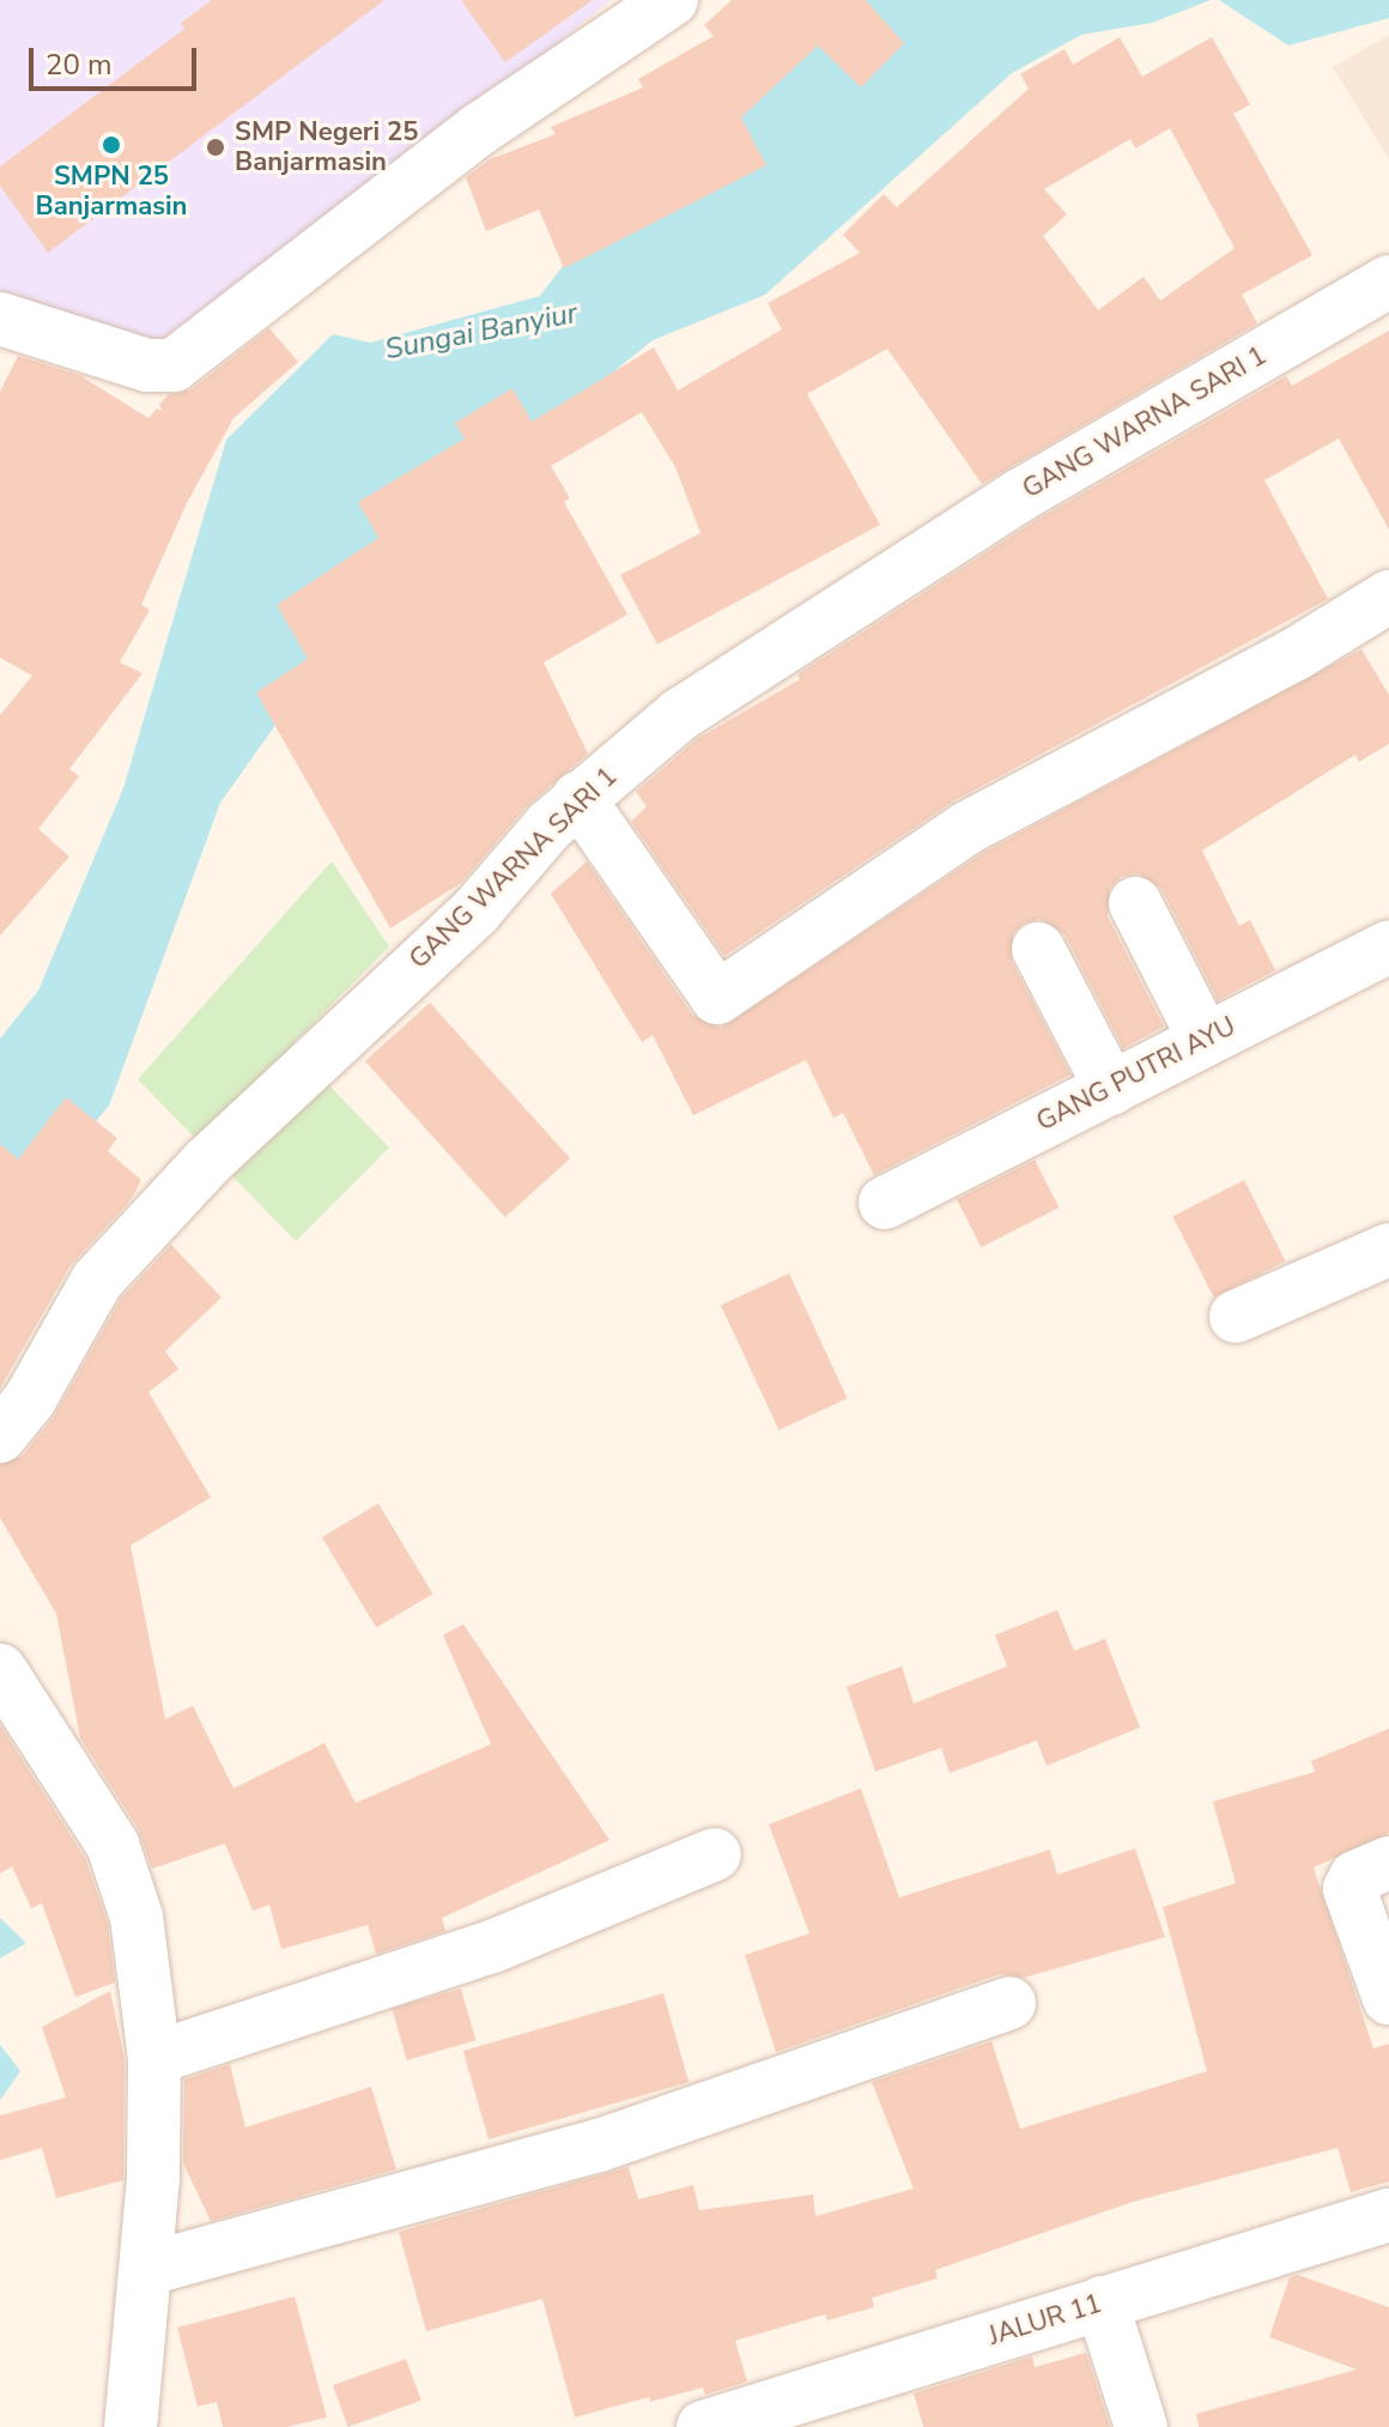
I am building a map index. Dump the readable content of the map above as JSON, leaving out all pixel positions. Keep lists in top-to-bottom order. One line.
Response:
{"streets":{"street":["GANG WARNA SARI 1","GANG PUTRI AYU","JALUR 11"]},"water":["Sungai Banyiur"],"places":["SMPN 25 Banjarmasin","SMP Negeri 25 Banjarmasin"],"scale_bar":"20 m"}
